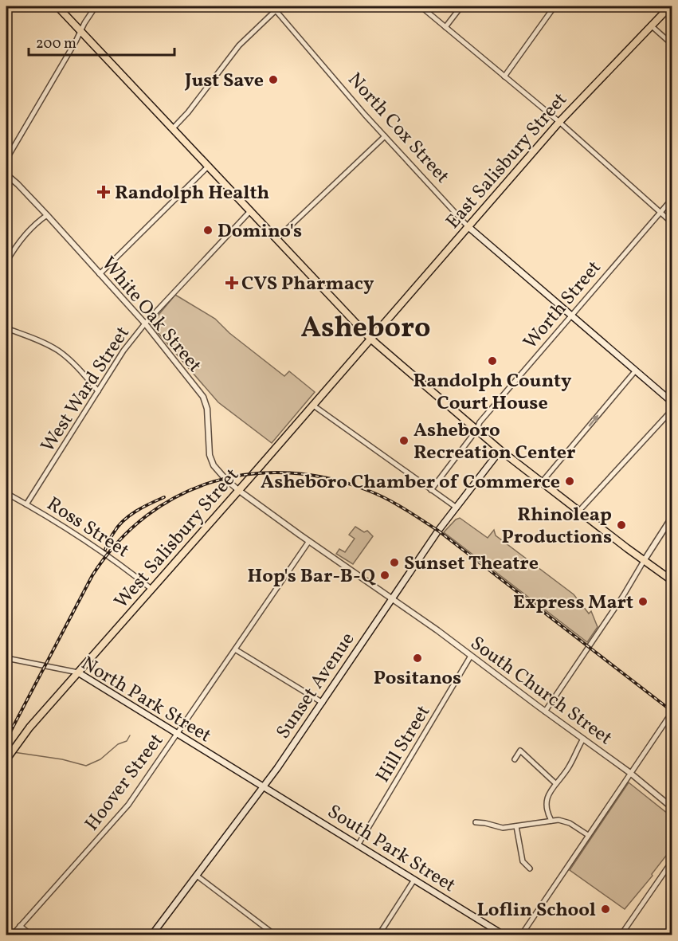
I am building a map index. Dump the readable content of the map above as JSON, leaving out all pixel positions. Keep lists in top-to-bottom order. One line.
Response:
{"streets":{"main road":["North Cox Street","East Salisbury Street","West Salisbury Street","Sunset Avenue","North Park Street","South Park Street"],"street":["Worth Street","White Oak Street","West Ward Street","Ross Street","South Church Street","Hill Street","Hoover Street"]},"crossings":[["North Cox Street","East Salisbury Street"],["North Cox Street","Worth Street"],["East Salisbury Street","West Salisbury Street"],["White Oak Street","West Ward Street"],["White Oak Street","West Salisbury Street"],["White Oak Street","South Church Street"],["White Oak Street","Hoover Street"],["West Ward Street","Ross Street"],["Ross Street","West Salisbury Street"],["West Salisbury Street","North Park Street"],["Sunset Avenue","South Church Street"],["Sunset Avenue","North Park Street"],["Sunset Avenue","South Park Street"],["South Church Street","Hill Street"],["South Church Street","Hoover Street"],["North Park Street","Hoover Street"],["North Park Street","South Park Street"],["Hill Street","South Park Street"]],"districts":["Asheboro"],"places":{"other":["Just Save","Domino's","Randolph County Court House","Asheboro Recreation Center","Asheboro Chamber of Commerce","Rhinoleap Productions","Sunset Theatre","Hop's Bar-B-Q","Express Mart","Positanos","Loflin School"],"health":["Randolph Health","CVS Pharmacy"]},"scale_bar":"200 m"}
